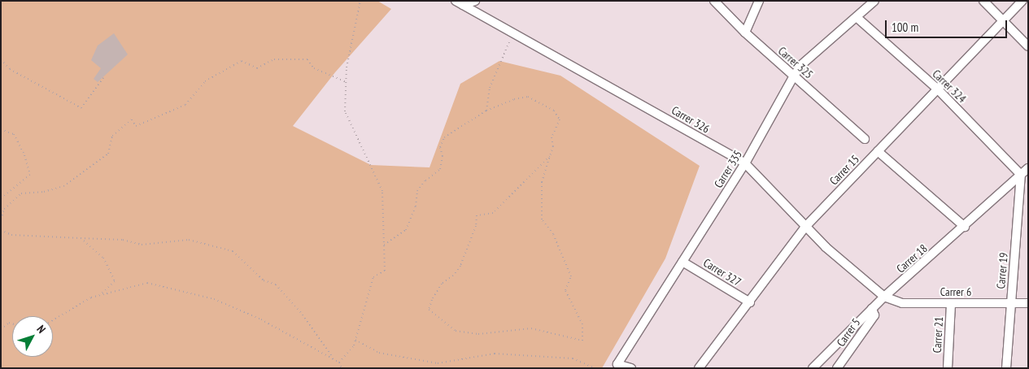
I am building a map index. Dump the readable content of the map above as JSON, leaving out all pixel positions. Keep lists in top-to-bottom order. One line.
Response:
{"streets":{"street":["Carrer 325","Carrer 324","Carrer 326","Carrer 335","Carrer 15","Carrer 18","Carrer 19","Carrer 327","Carrer 6","Carrer 5","Carrer 21"]},"crossings":[["Carrer 325","Carrer 335"],["Carrer 324","Carrer 335"],["Carrer 324","Carrer 15"],["Carrer 324","Carrer 18"],["Carrer 324","Carrer 19"],["Carrer 326","Carrer 335"],["Carrer 326","Carrer 15"],["Carrer 326","Carrer 18"],["Carrer 326","Carrer 6"],["Carrer 335","Carrer 327"],["Carrer 15","Carrer 327"],["Carrer 18","Carrer 19"],["Carrer 18","Carrer 6"],["Carrer 18","Carrer 5"],["Carrer 19","Carrer 6"],["Carrer 6","Carrer 21"]],"scale_bar":"100 m","north":"top right"}
